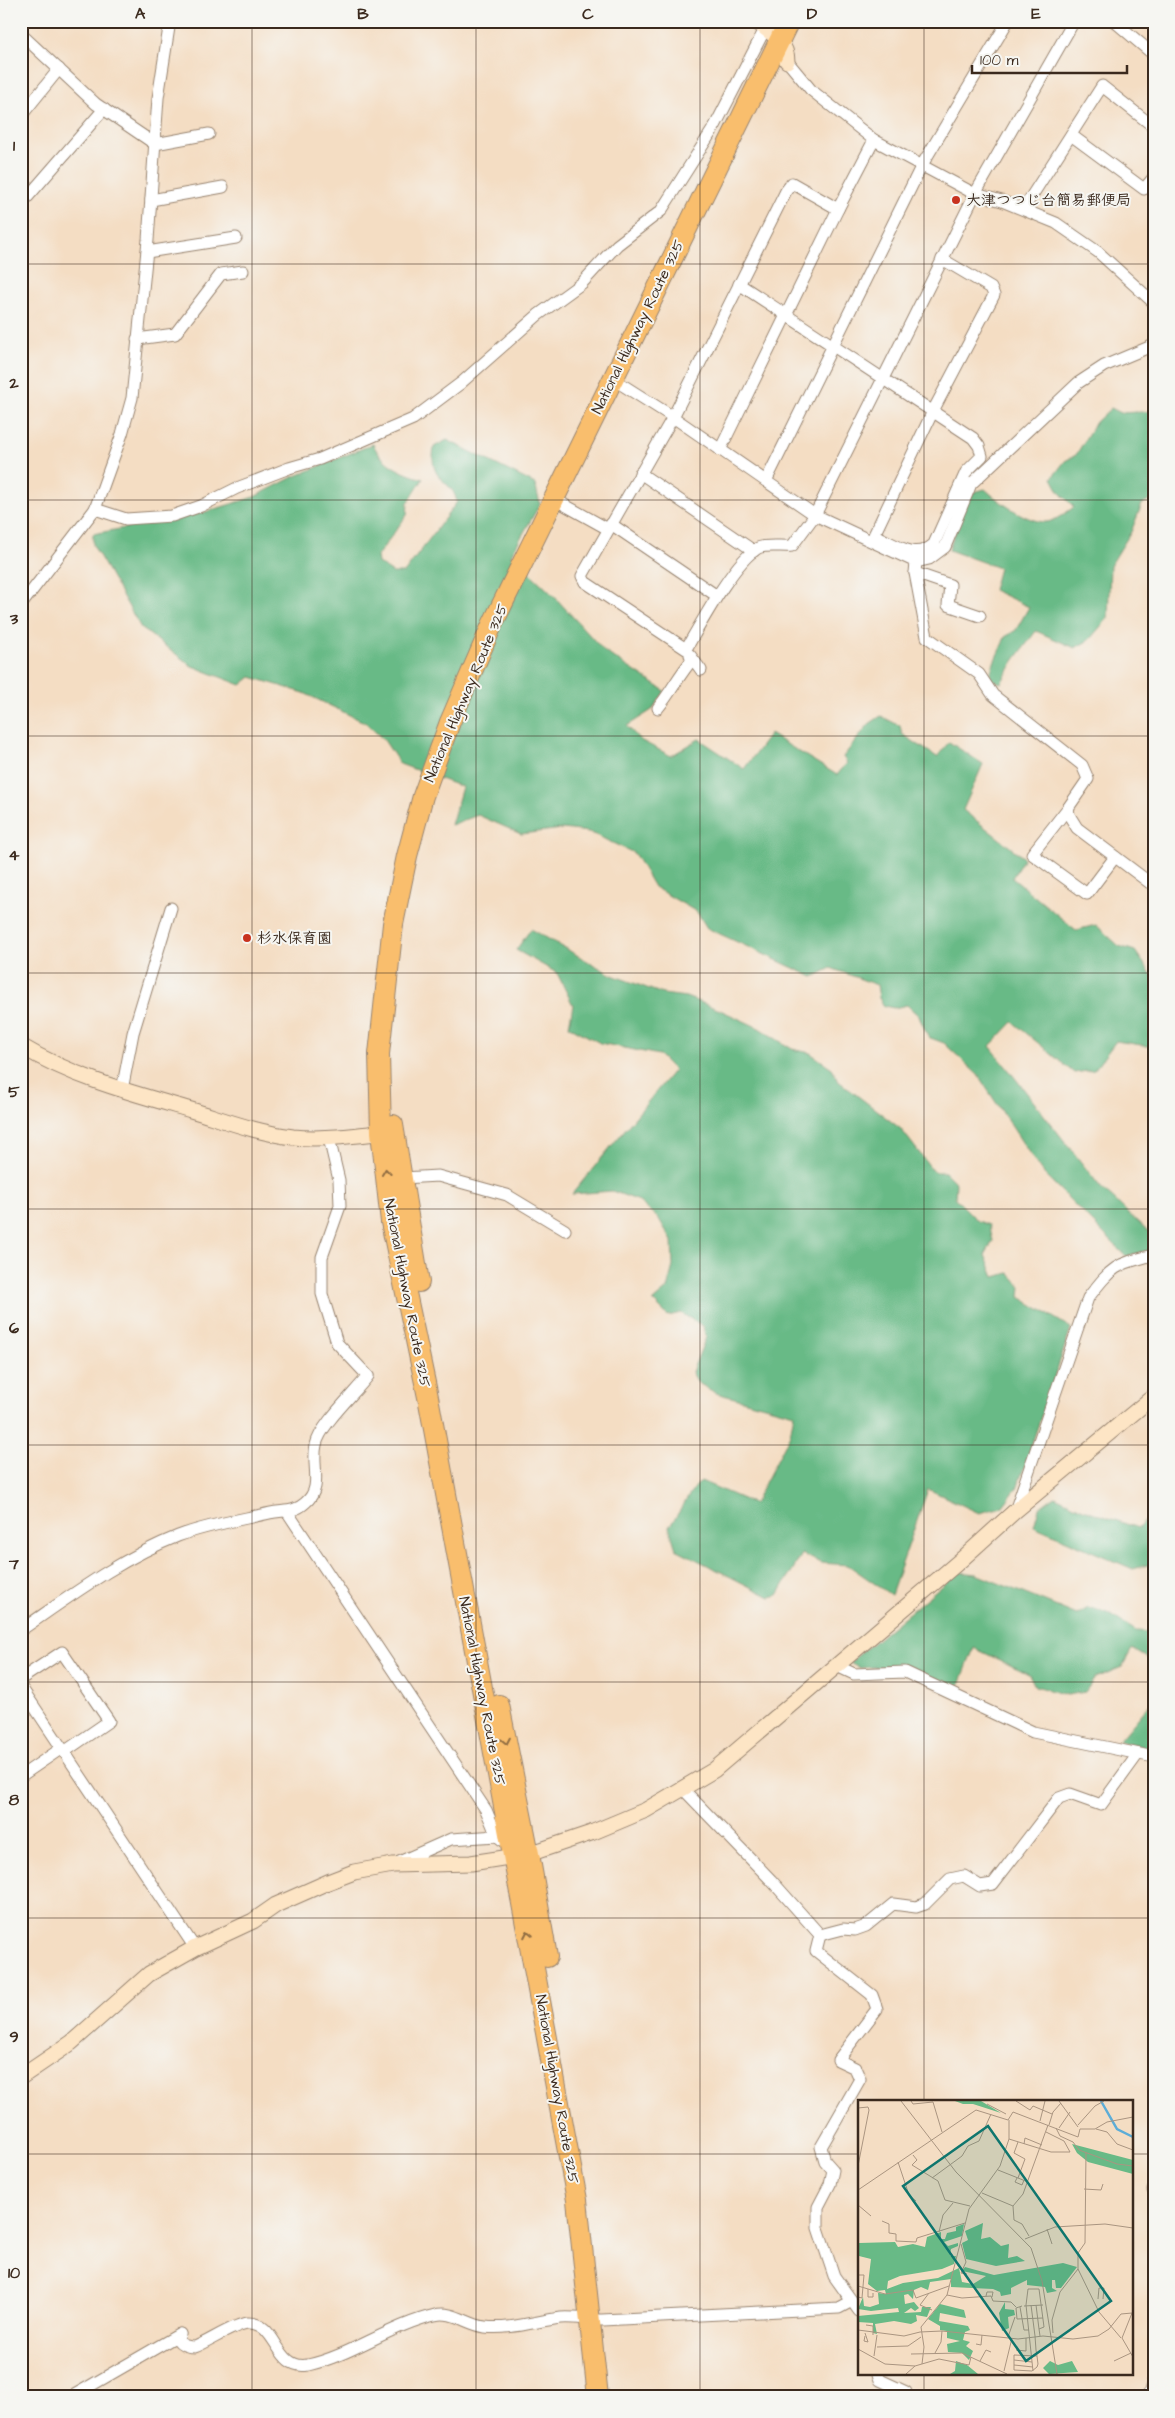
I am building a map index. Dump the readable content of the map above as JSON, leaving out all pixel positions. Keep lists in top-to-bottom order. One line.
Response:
{"streets":{"highway":["National Highway Route 325"]},"places":["大津つつじ台簡易郵便局","杉水保育園"],"scale_bar":"100 m","grid":{"columns":["A","B","C","D","E"],"rows":["1","2","3","4","5","6","7","8","9","10"]}}
